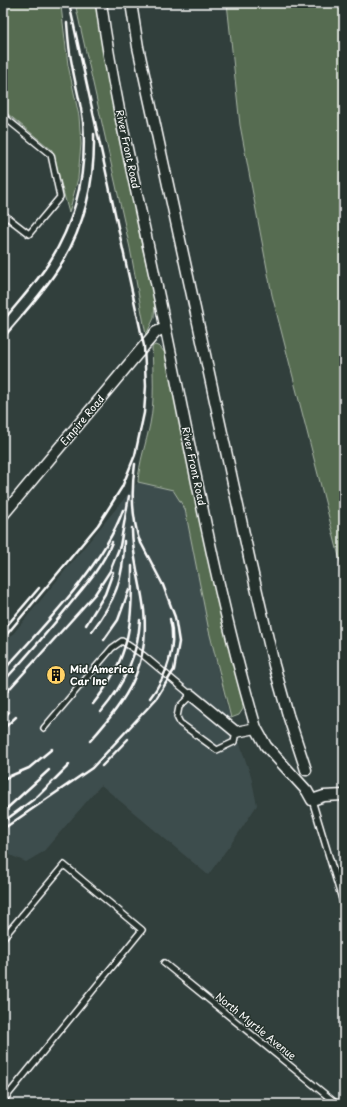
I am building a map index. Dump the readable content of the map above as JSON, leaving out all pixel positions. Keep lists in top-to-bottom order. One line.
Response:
{"streets":{"street":["River Front Road","Empire Road"],"lane":["North Myrtle Avenue"]},"crossings":[["River Front Road","Empire Road"]],"places":{"building":["Mid America Car Inc"]}}
